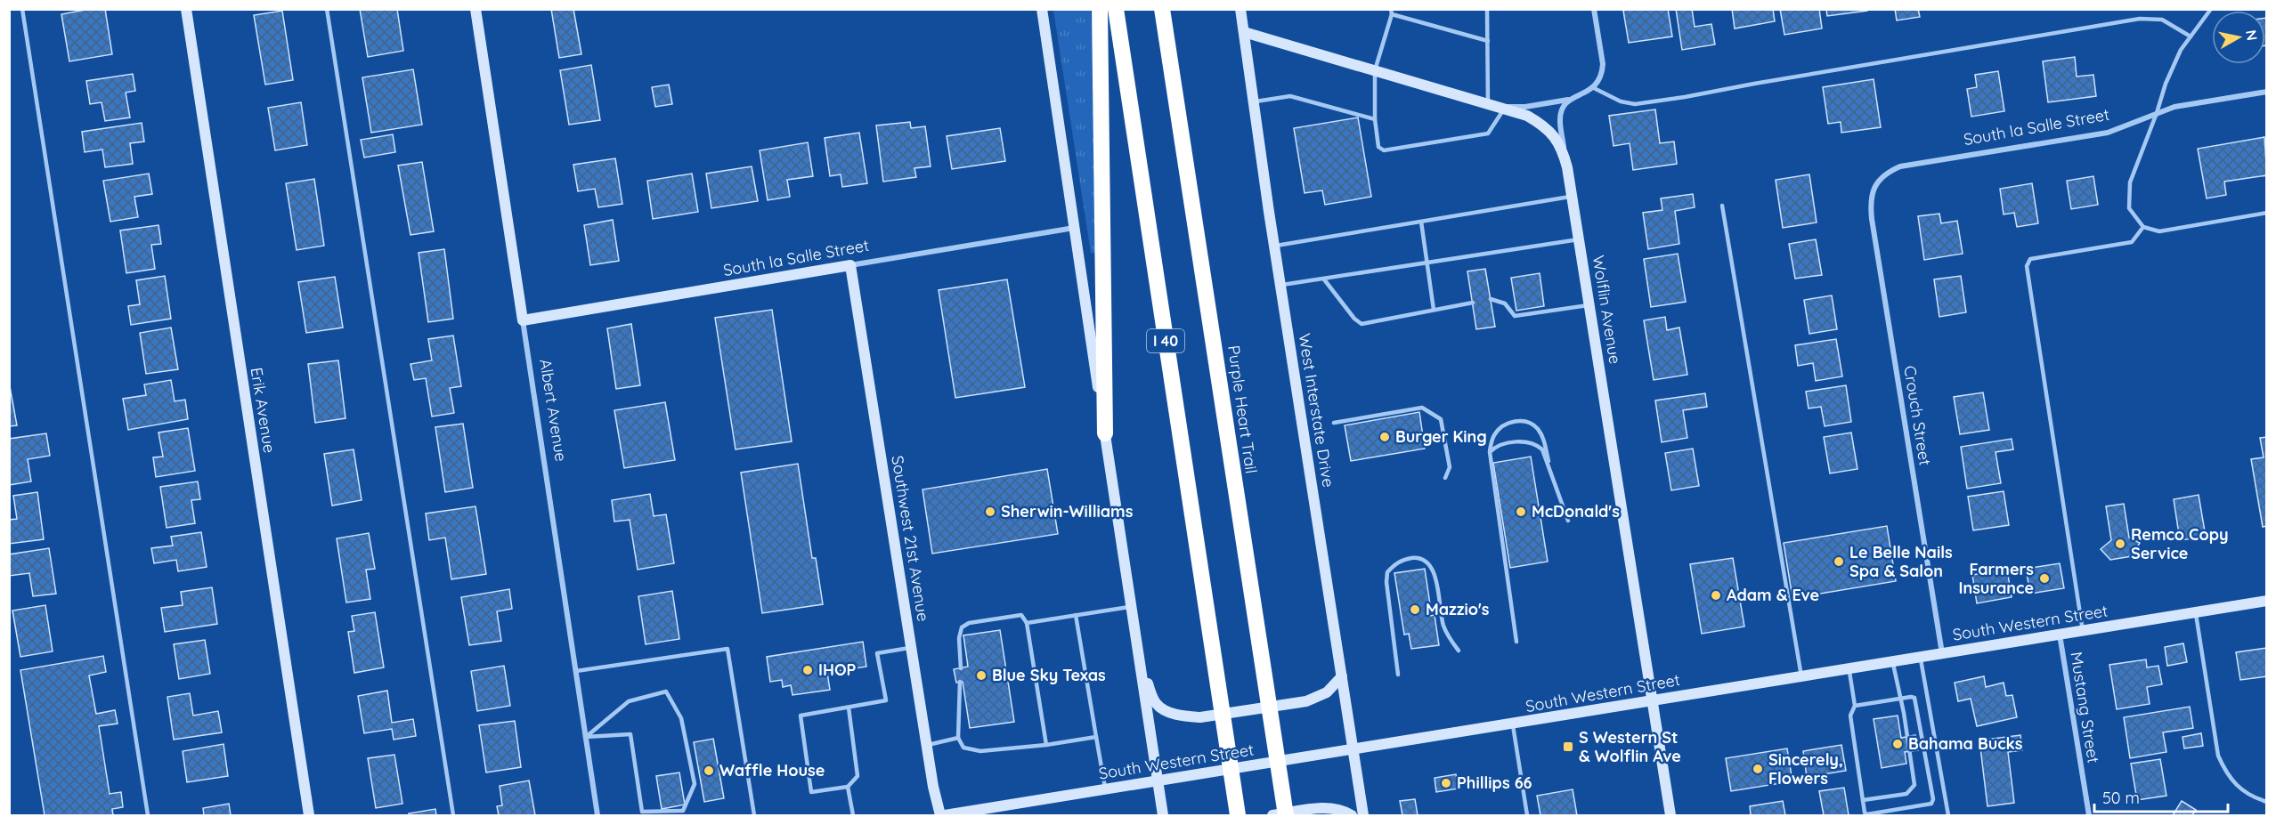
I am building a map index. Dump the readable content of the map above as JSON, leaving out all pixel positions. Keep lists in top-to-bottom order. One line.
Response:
{"streets":{"highway":["I 40","Purple Heart Trail"],"main road":["South la Salle Street","Wolflin Avenue","Erik Avenue","Albert Avenue","West Interstate Drive","Southwest 21st Avenue","South Western Street"],"street":["Crouch Street","Mustang Street"]},"crossings":[["South la Salle Street","Albert Avenue"],["South la Salle Street","Crouch Street"],["South la Salle Street","Southwest 21st Avenue"],["Wolflin Avenue","West Interstate Drive"],["Wolflin Avenue","South Western Street"],["West Interstate Drive","South Western Street"],["Crouch Street","South Western Street"],["South Western Street","Mustang Street"]],"places":{"other":["Burger King","Sherwin-Williams","McDonald's","Remco Copy Service","Le Belle Nails Spa & Salon","Farmers Insurance","Adam & Eve","Mazzio's","IHOP","Blue Sky Texas","Bahama Bucks","Sincerely, Flowers","Waffle House","Phillips 66"],"transit":["S Western St & Wolflin Ave"]},"scale_bar":"50 m","north":"right"}
